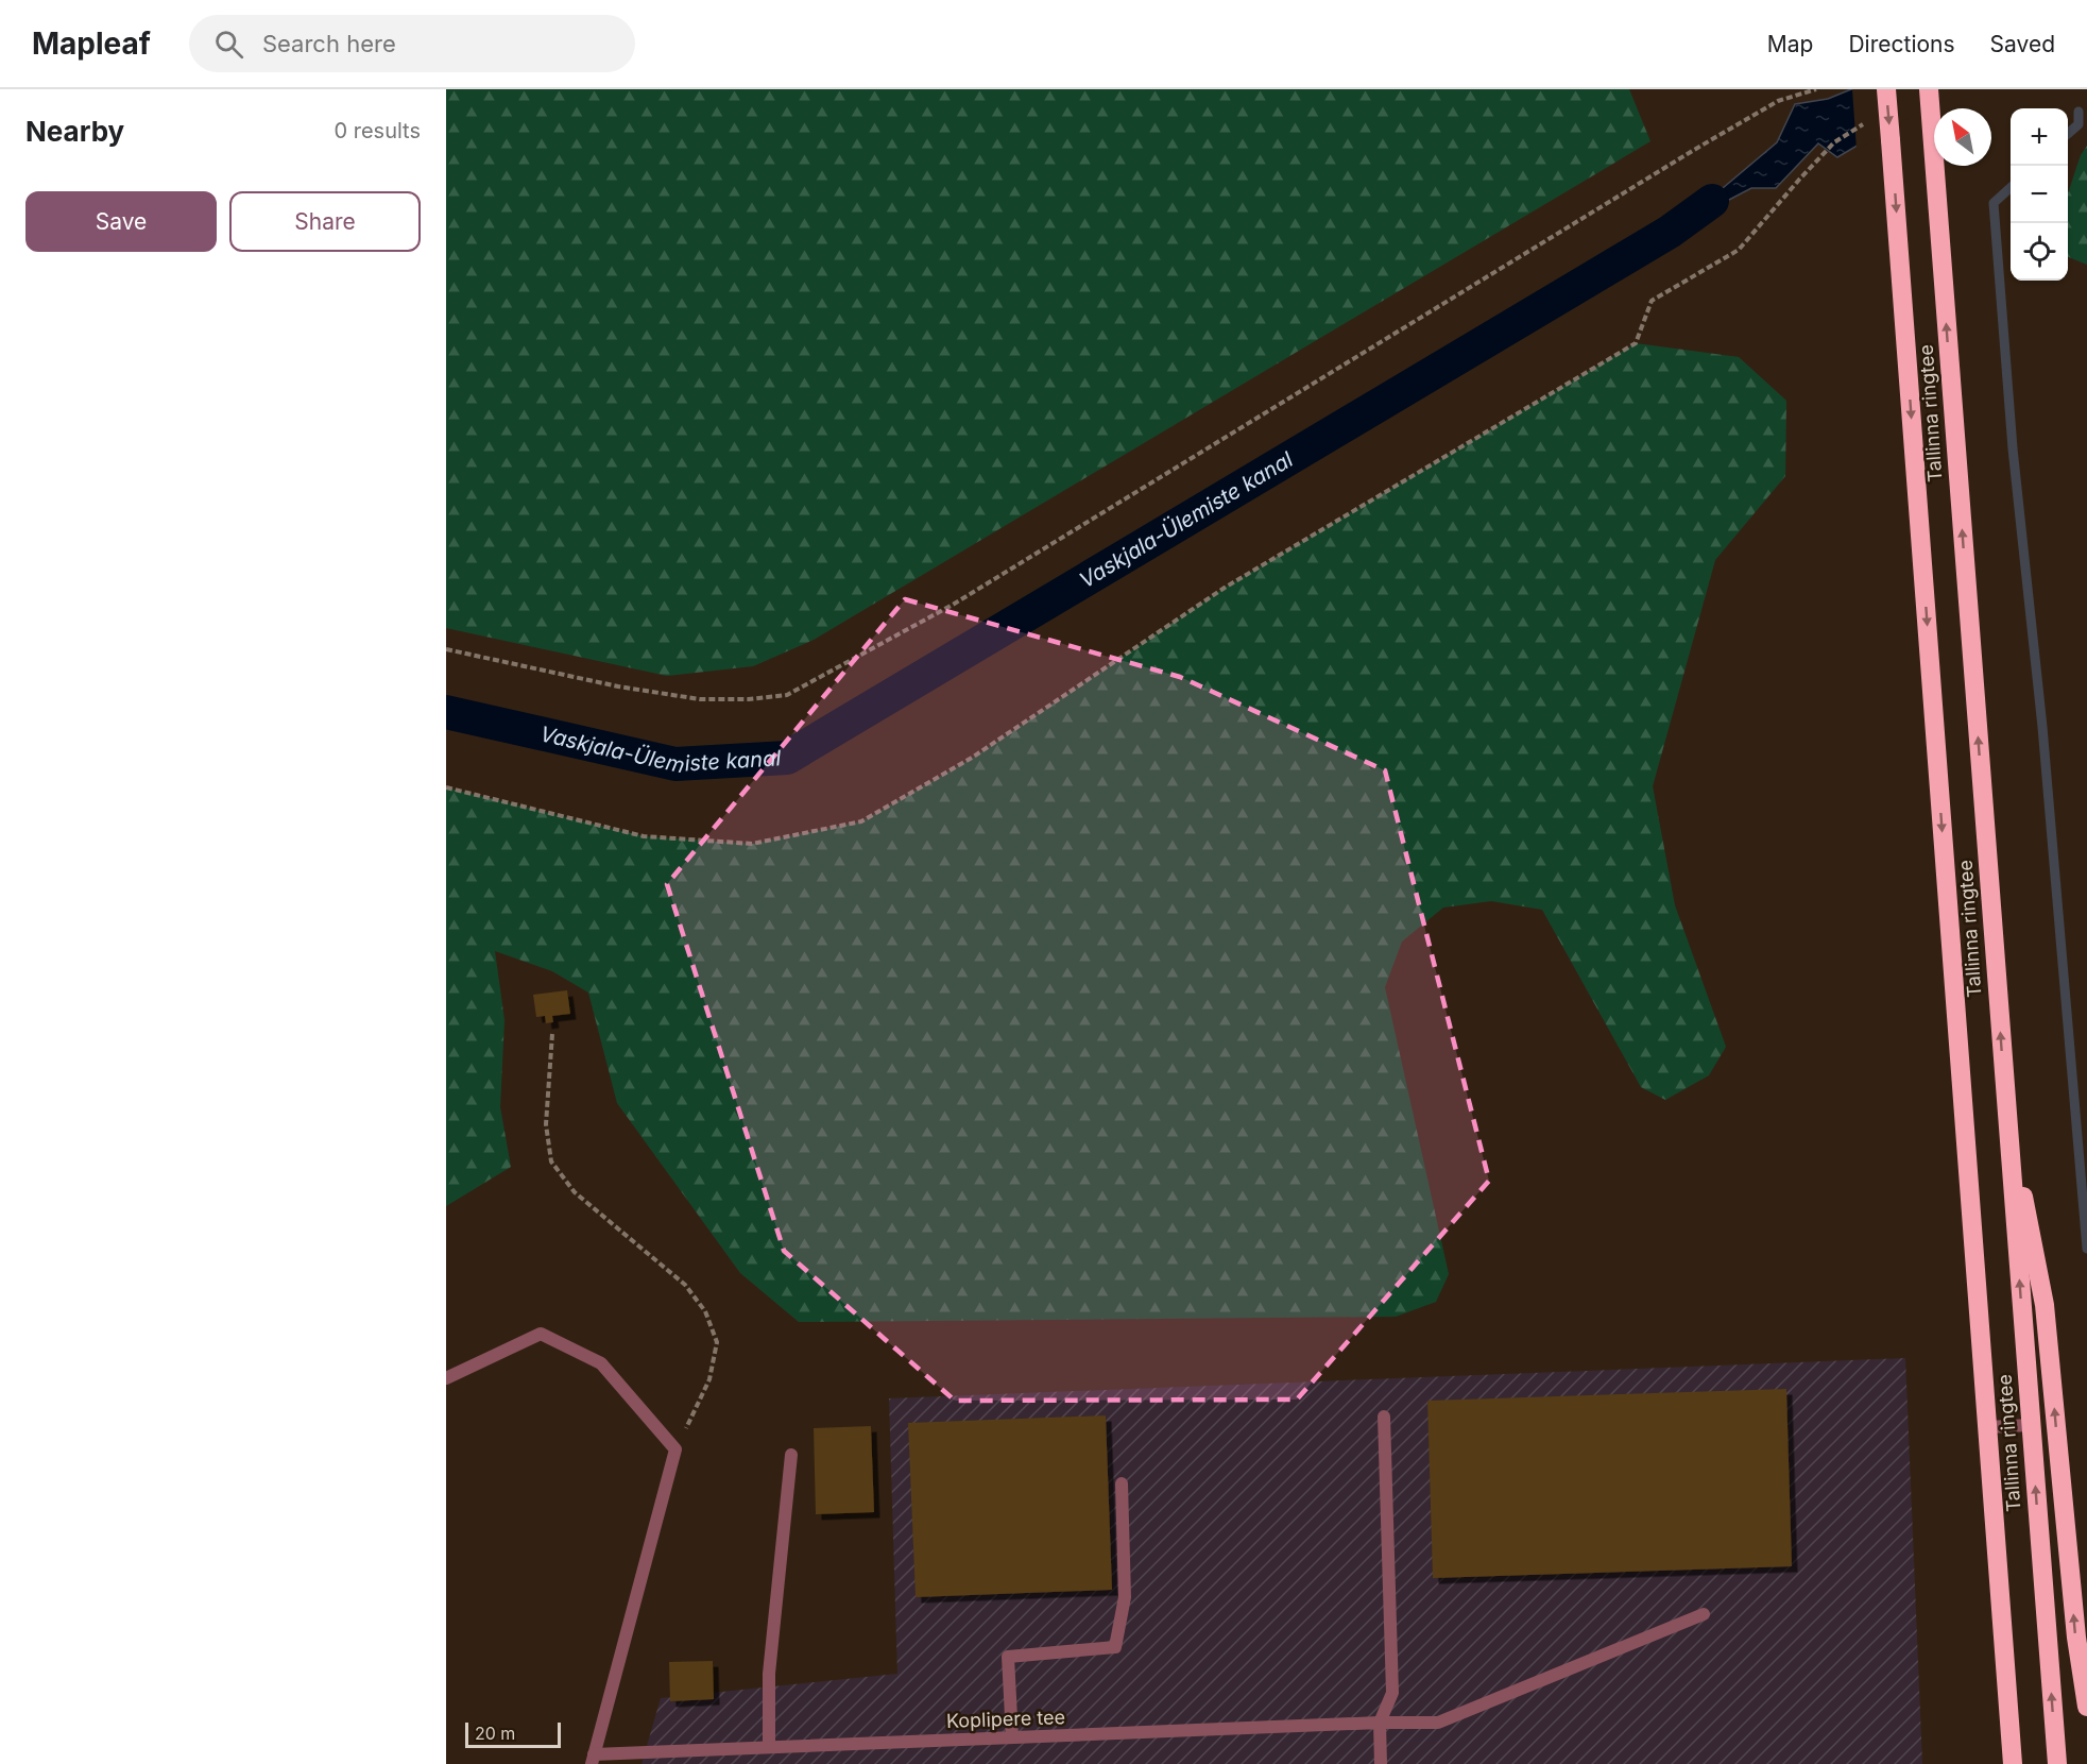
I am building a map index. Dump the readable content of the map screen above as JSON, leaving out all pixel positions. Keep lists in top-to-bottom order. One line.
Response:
{"streets":{"highway":["Tallinna ringtee"],"lane":["Koplipere tee"]},"water":["Vaskjala-Ülemiste kanal"],"scale_bar":"20 m","north":"top left","page":{"header":"Mapleaf","search":"Search here","nav":["Map","Directions","Saved"],"heading":["Nearby","0 results"],"map_buttons":["+","−"],"buttons":["Save","Share"],"scale":"20 m"}}
